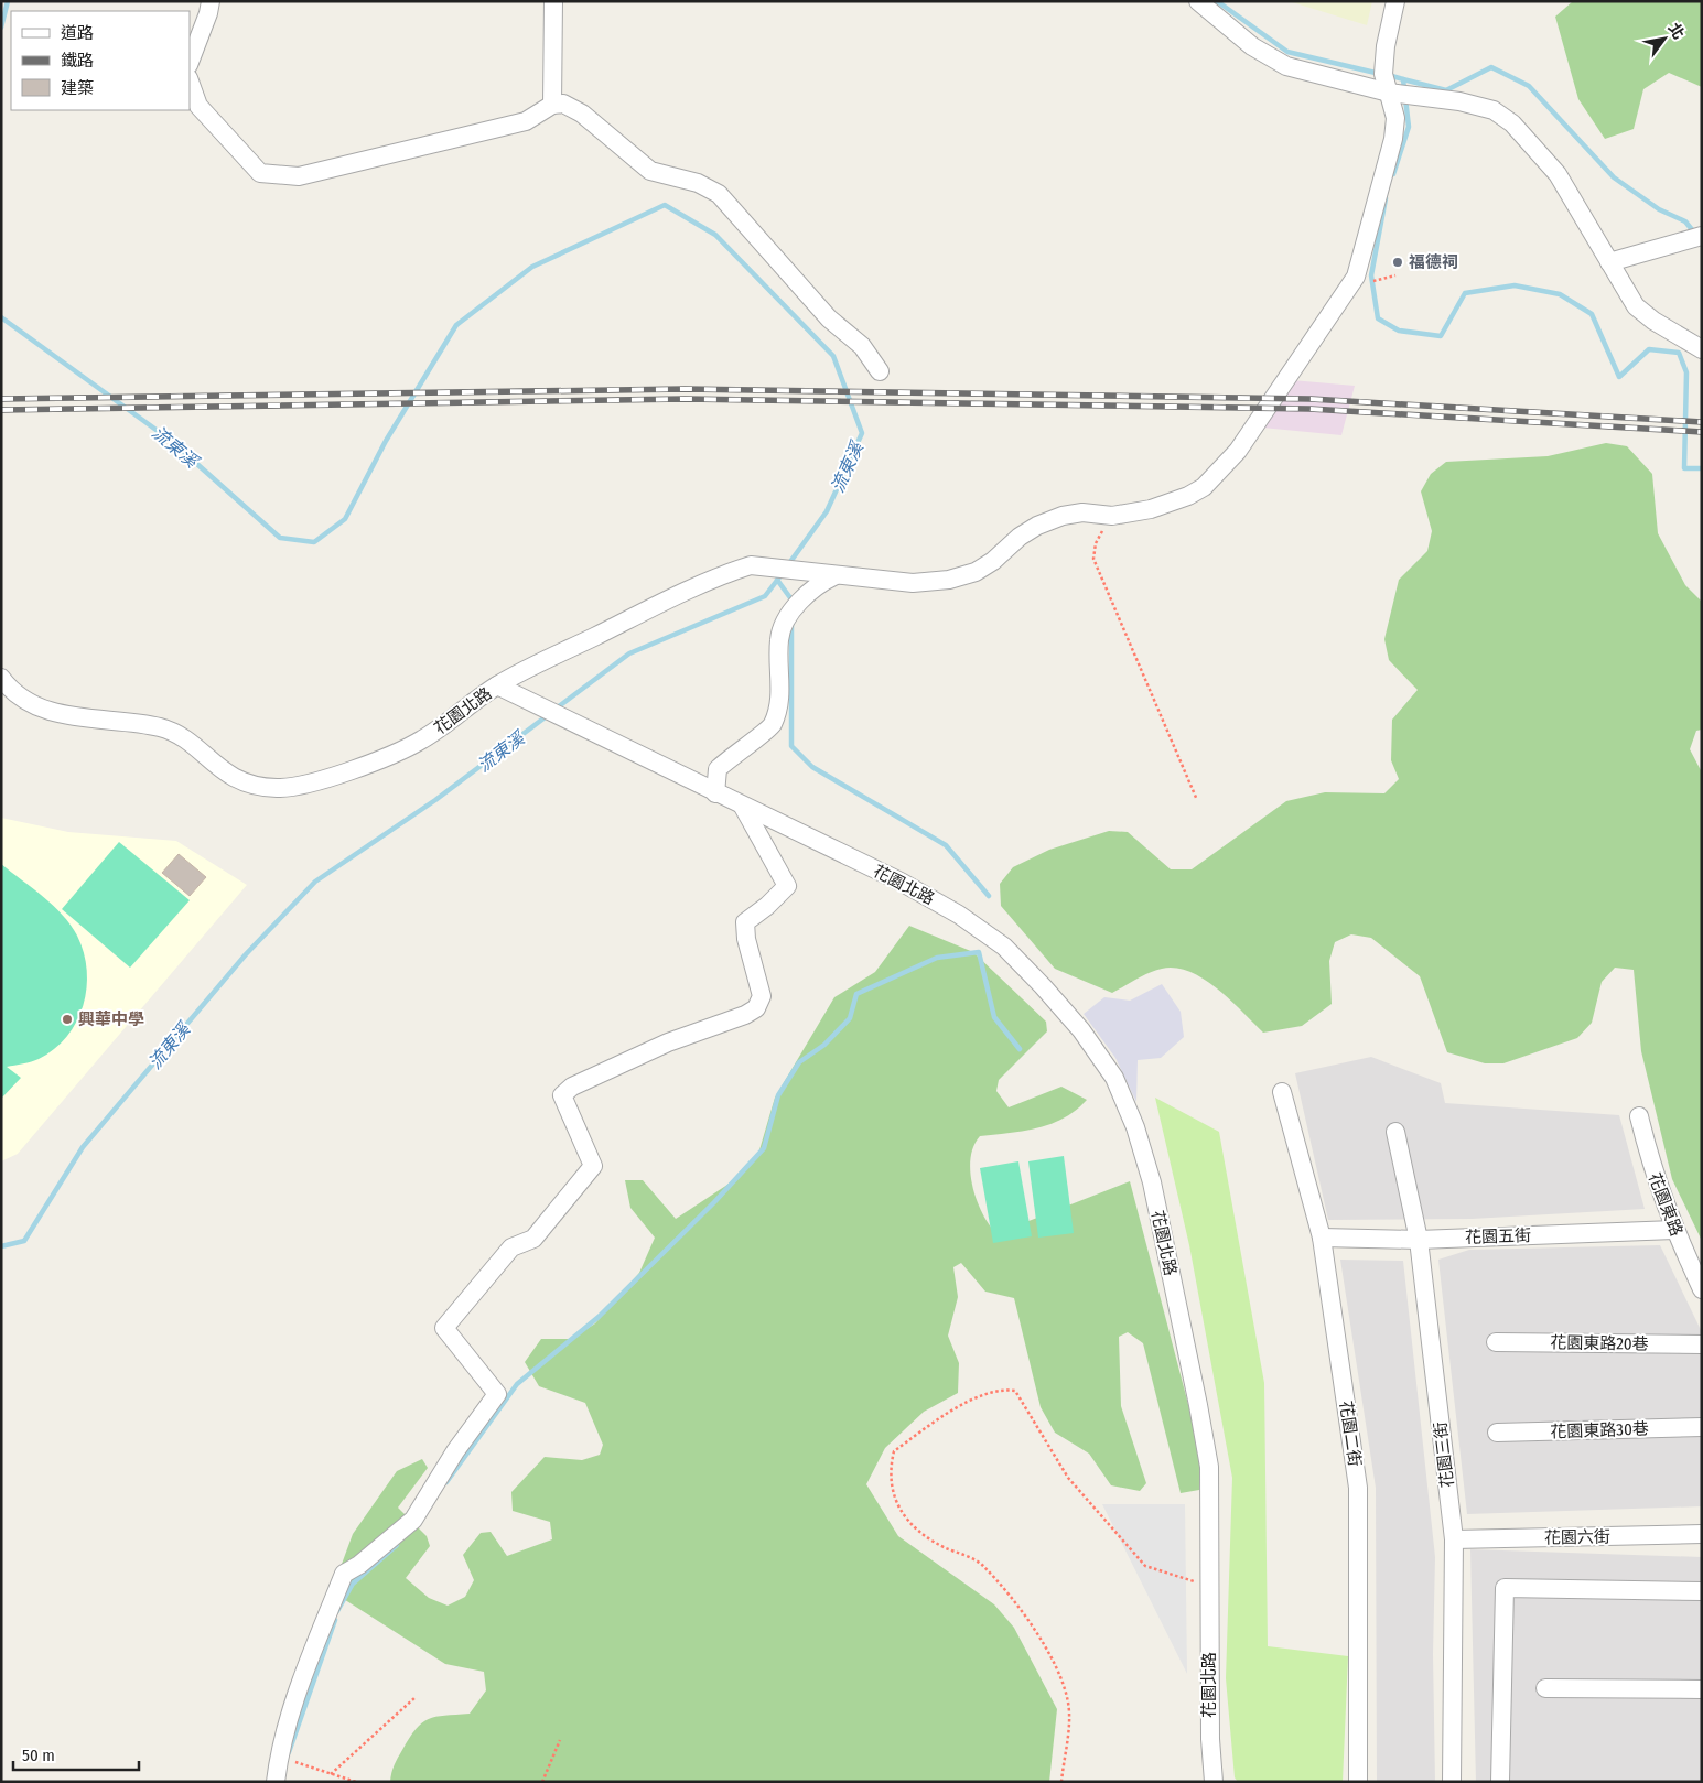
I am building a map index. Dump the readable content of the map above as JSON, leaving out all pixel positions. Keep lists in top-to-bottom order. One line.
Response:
{"streets":{"street":["花園北路","花園東路","花園五街","花園東路20巷","花園東路30巷","花園二街","花園三街","花園六街"]},"crossings":[["花園東路","花園五街"],["花園五街","花園二街"],["花園五街","花園三街"],["花園三街","花園六街"]],"water":["流東溪"],"places":["福德祠","興華中學"],"legend":["道路","鐵路","建築"],"scale_bar":"50 m","north":"top right"}
